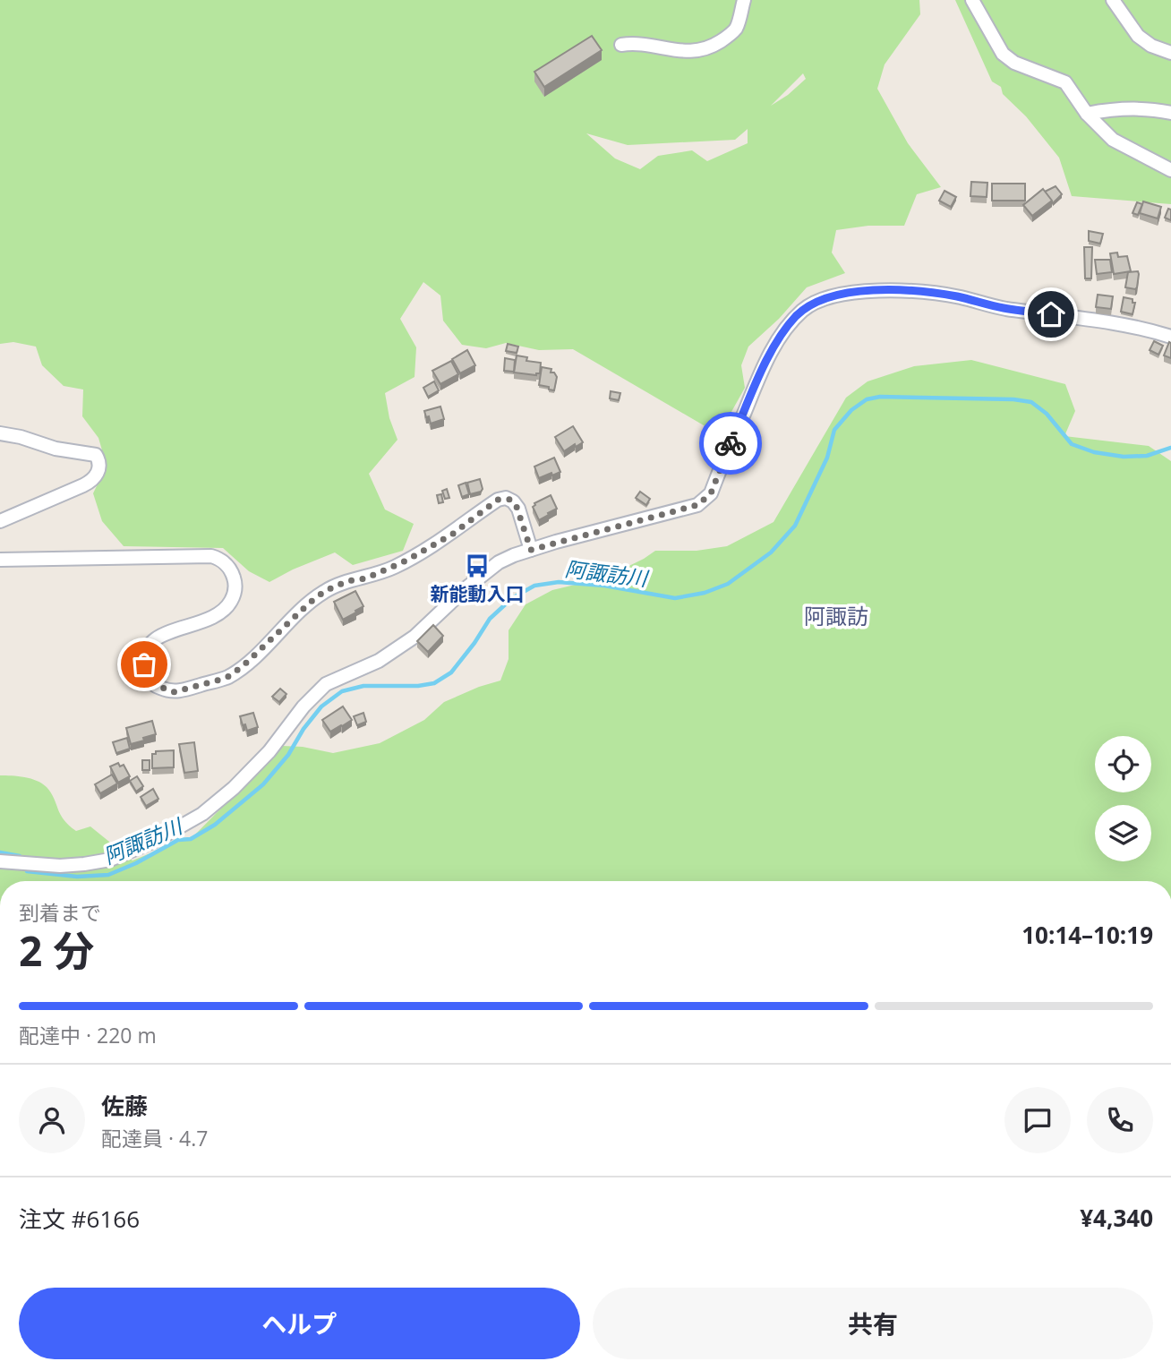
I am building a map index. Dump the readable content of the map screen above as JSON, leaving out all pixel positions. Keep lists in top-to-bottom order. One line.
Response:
{"districts":["阿諏訪"],"water":["阿諏訪川"],"places":{"bus stop":["新能動入口"]},"page":{"heading":["2 分","到着まで","10:14–10:19"],"panel":["佐藤","配達員 · 4.7","注文 #6166","¥4,340"],"bar":"配達中 · 220 m","buttons":["ヘルプ","共有"]}}
